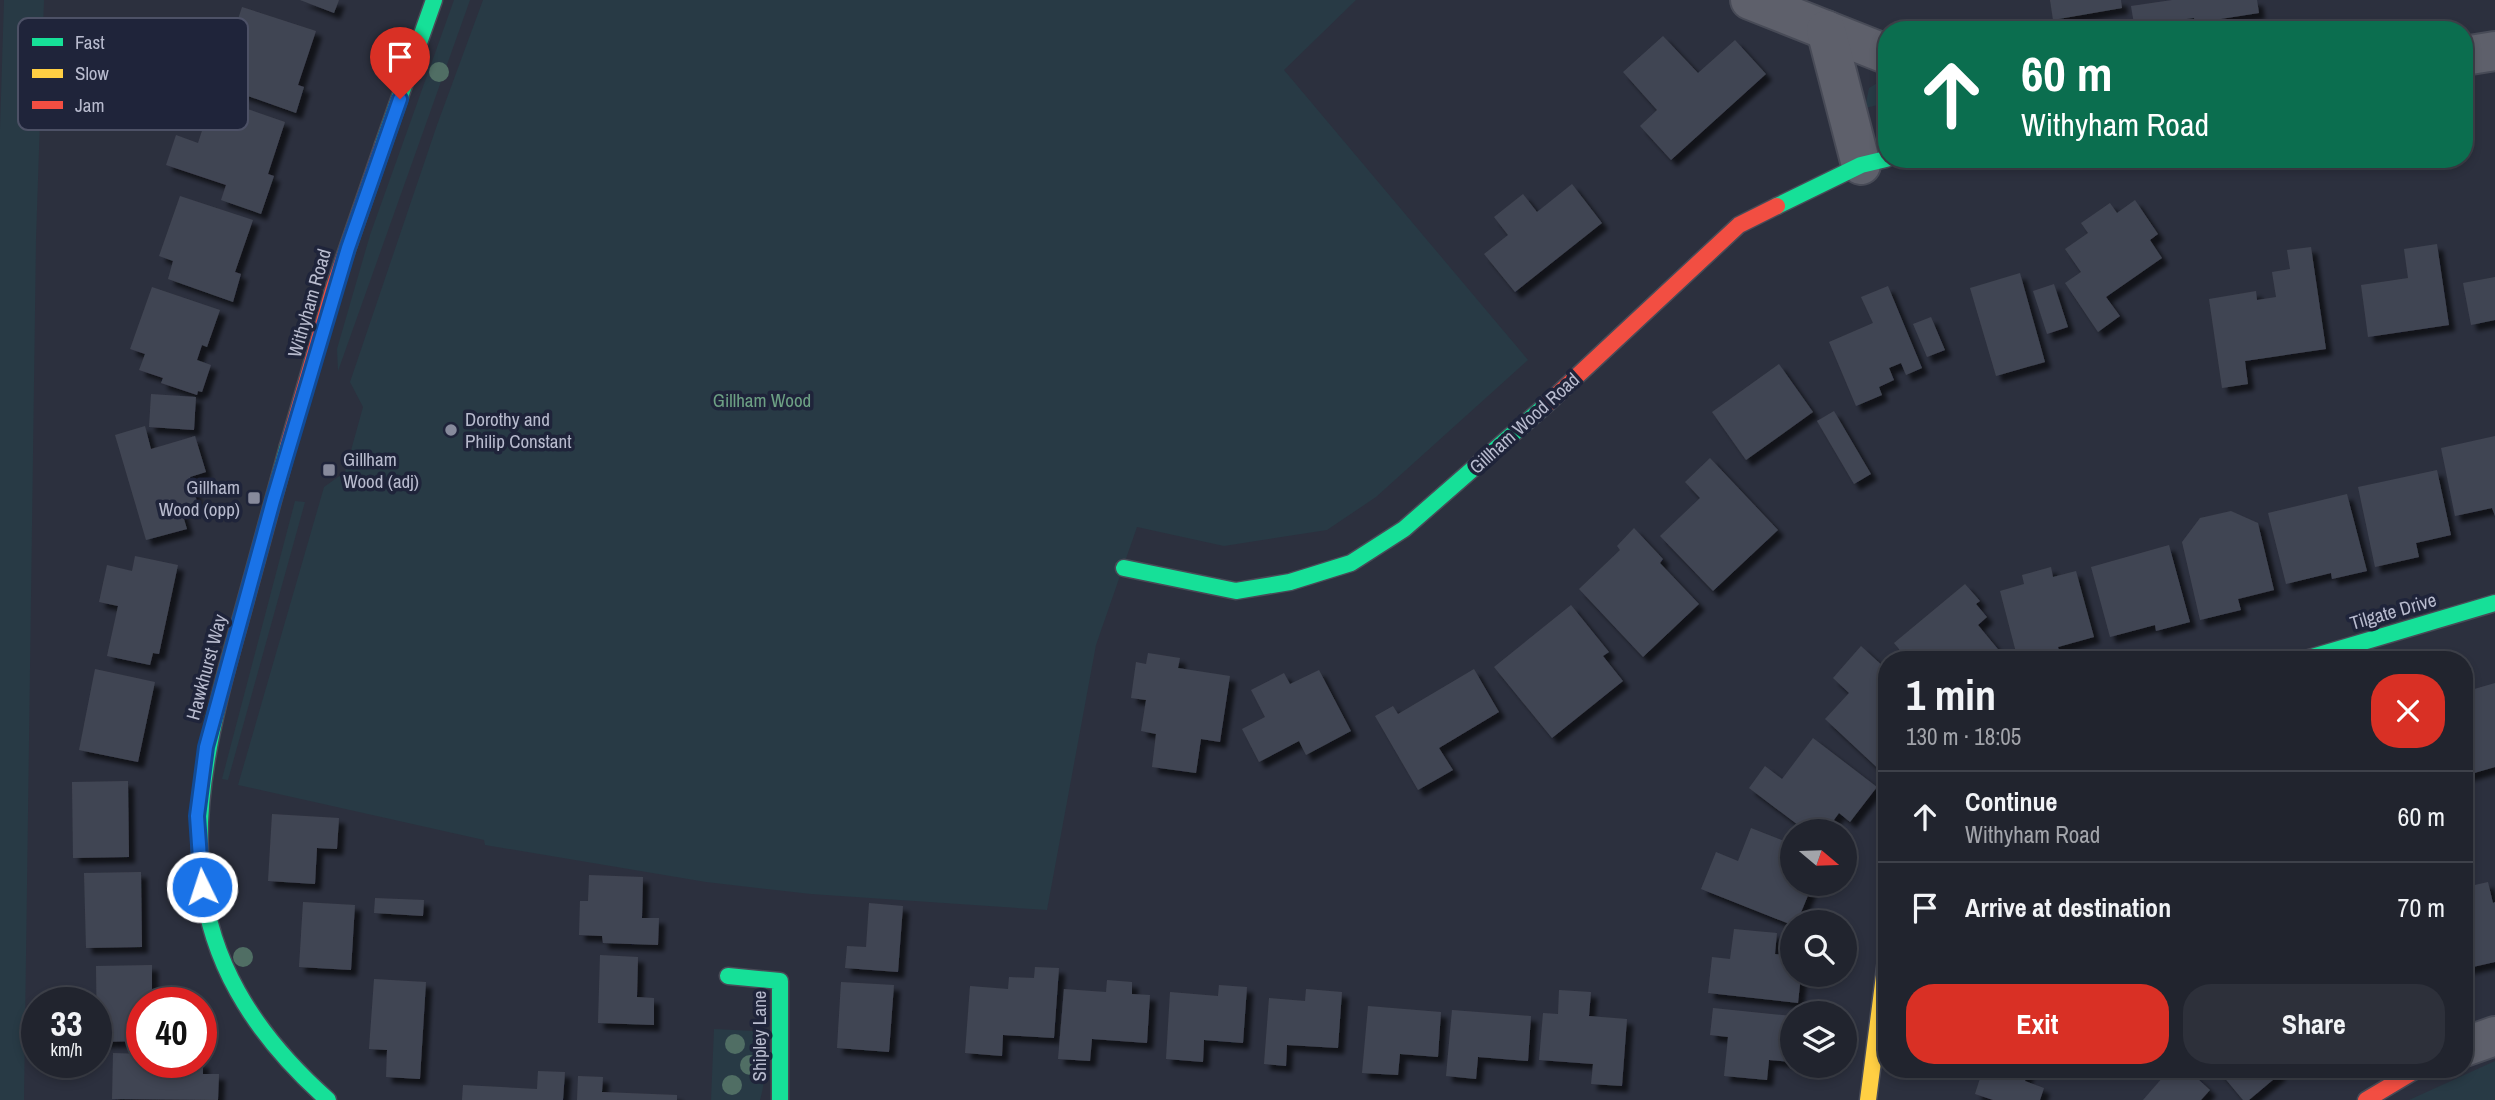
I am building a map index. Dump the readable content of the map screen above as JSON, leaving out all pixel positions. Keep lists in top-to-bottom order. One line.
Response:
{"streets":{"street":["Withyham Road","Gillham Wood Road","Tilgate Drive","Hawkhurst Way","Shipley Lane"]},"crossings":[["Withyham Road","Hawkhurst Way"]],"parks":["Gillham Wood"],"places":{"other":["Dorothy and Philip Constant"],"transit":["Gillham Wood (adj)","Gillham Wood (opp)"]},"legend":["Fast","Slow","Jam"],"north":"right","page":{"turn":["60 m","Withyham Road"],"heading":["1 min","130 m · 18:05"],"list":[{"name":"Continue","note":"Withyham Road","value":"60 m"},{"name":"Arrive at destination","value":"70 m"}],"buttons":["Exit","Share"],"speed":"33 km/h","limit":"40"}}
